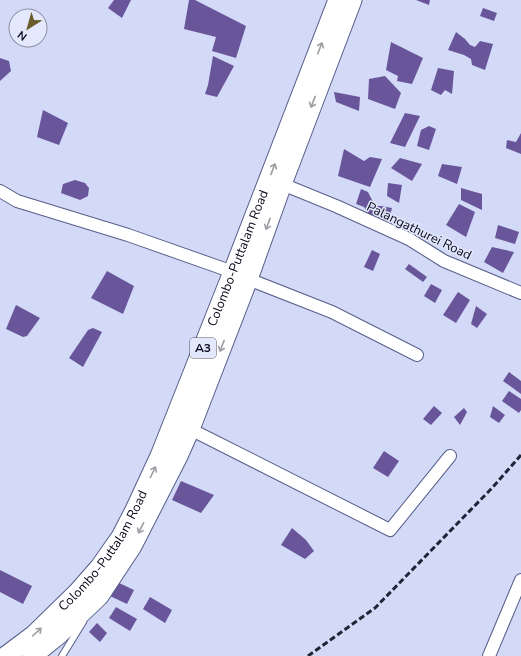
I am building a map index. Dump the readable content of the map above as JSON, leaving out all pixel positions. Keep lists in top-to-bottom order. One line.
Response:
{"streets":{"highway":["Colombo-Puttalam Road","A3"],"street":["Palangathurei Road"]},"crossings":[["Palangathurei Road","Colombo-Puttalam Road"]],"north":"bottom left"}
